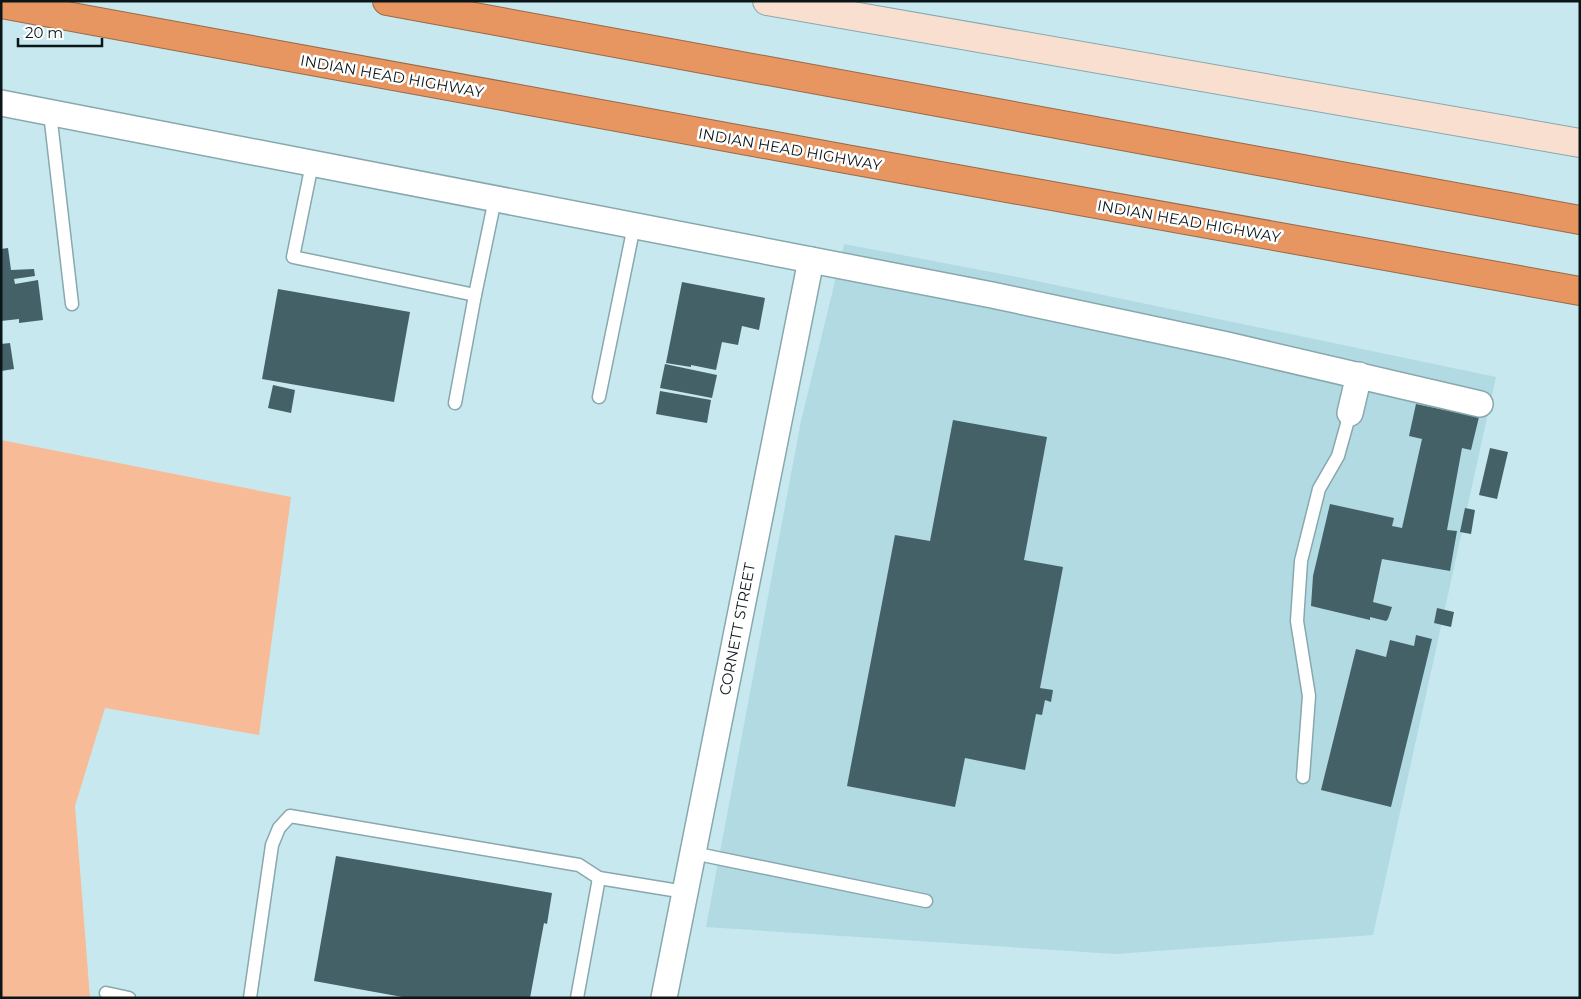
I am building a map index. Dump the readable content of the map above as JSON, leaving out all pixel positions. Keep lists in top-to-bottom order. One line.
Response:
{"streets":{"highway":["INDIAN HEAD HIGHWAY"],"street":["CORNETT STREET"]},"scale_bar":"20 m"}
